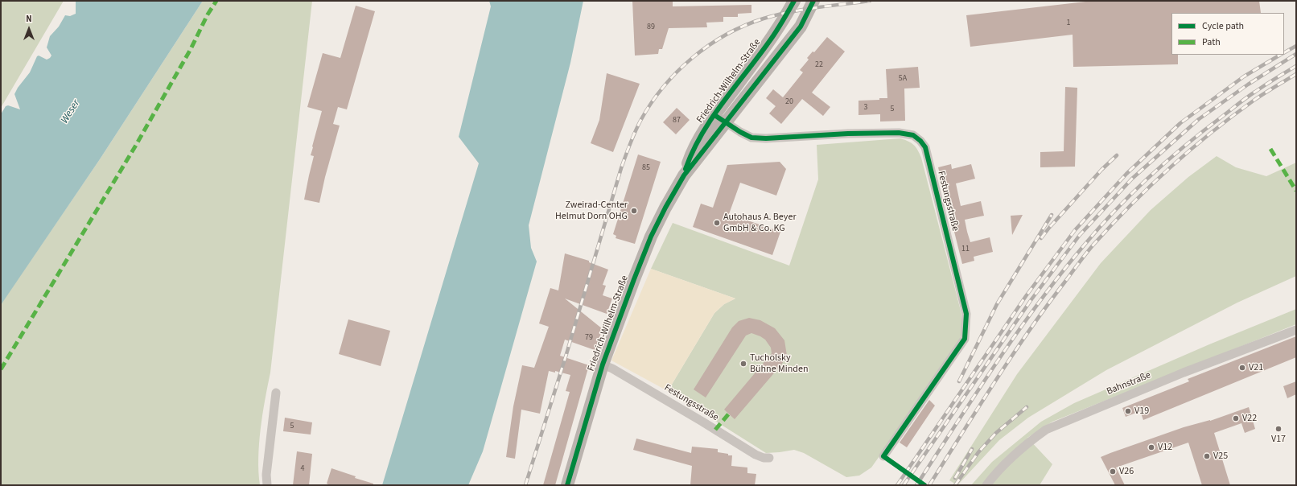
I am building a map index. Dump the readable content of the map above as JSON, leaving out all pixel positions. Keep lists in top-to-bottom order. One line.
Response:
{"streets":{"main road":["Friedrich-Wilhelm-Straße"],"street":["Festungsstraße","Bahnstraße"]},"crossings":[["Friedrich-Wilhelm-Straße","Festungsstraße"]],"water":["Weser"],"places":["Zweirad-Center Helmut Dorn OHG","Autohaus A. Beyer GmbH & Co. KG","Tucholsky Bühne Minden","V21","V19","V22","V17","V12","V25","V26"],"house_numbers":["1","89","22","5A","20","3","5","87","85","11","79","5","4"],"legend":["Cycle path","Path"],"north":"top"}
